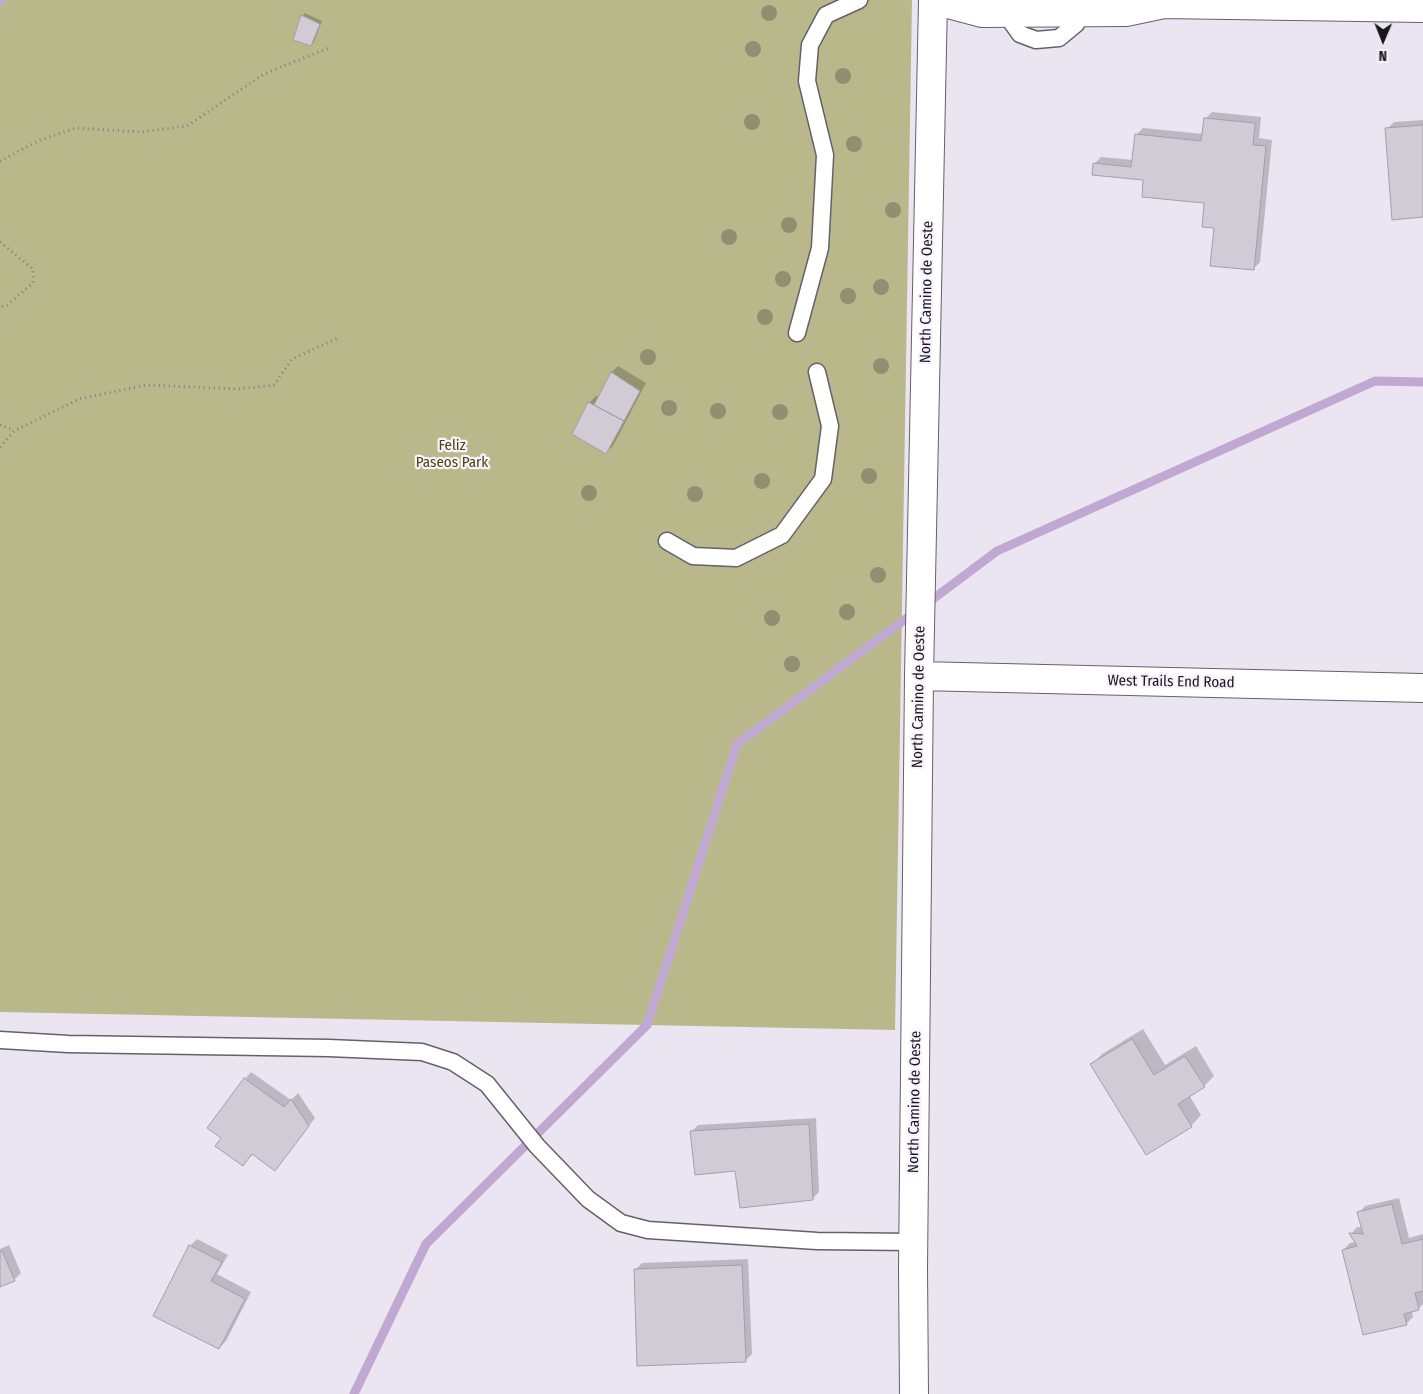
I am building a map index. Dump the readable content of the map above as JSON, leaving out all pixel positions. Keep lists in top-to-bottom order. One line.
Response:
{"streets":{"street":["North Camino de Oeste","West Trails End Road"]},"crossings":[["North Camino de Oeste","West Trails End Road"]],"parks":["Feliz Paseos Park"],"north":"bottom"}
